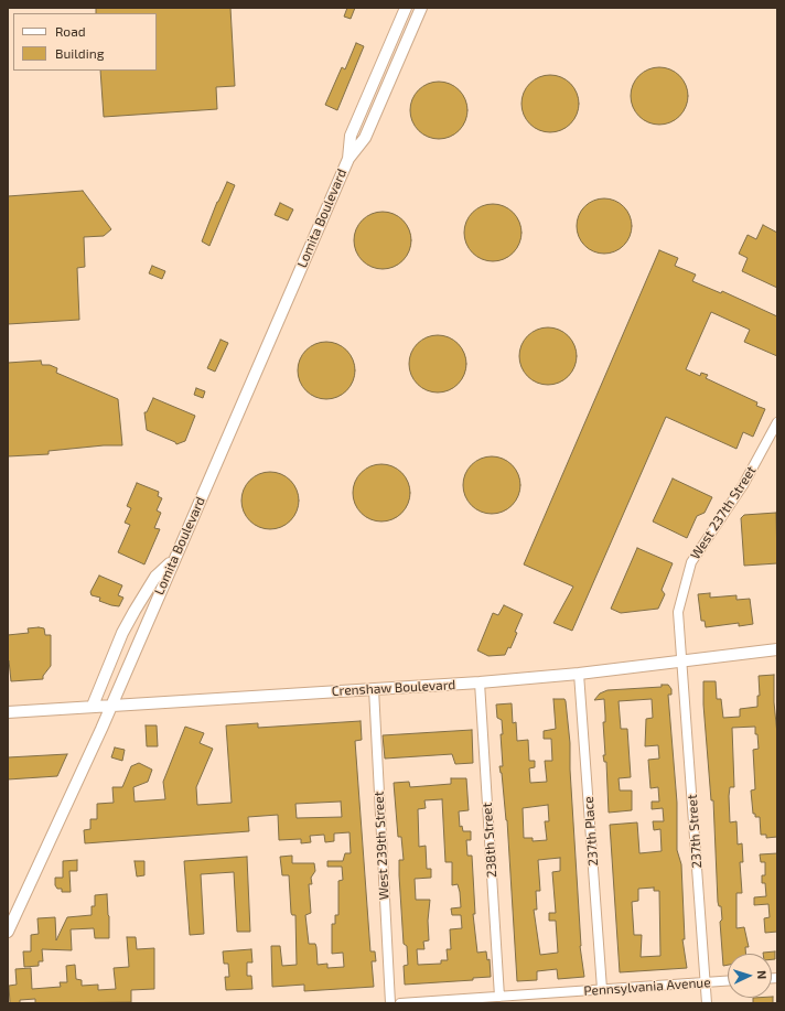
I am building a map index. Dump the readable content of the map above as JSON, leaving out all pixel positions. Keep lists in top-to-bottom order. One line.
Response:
{"streets":{"main road":["Lomita Boulevard","Crenshaw Boulevard"],"street":["West 237th Street","237th Place","237th Street","238th Street","West 239th Street","Pennsylvania Avenue"]},"crossings":[["Lomita Boulevard","Crenshaw Boulevard"],["West 237th Street","Crenshaw Boulevard"],["West 237th Street","237th Street"],["Crenshaw Boulevard","237th Place"],["Crenshaw Boulevard","237th Street"],["Crenshaw Boulevard","238th Street"],["Crenshaw Boulevard","West 239th Street"],["237th Place","Pennsylvania Avenue"],["237th Street","Pennsylvania Avenue"],["238th Street","Pennsylvania Avenue"]],"legend":["Road","Building"],"north":"right"}
